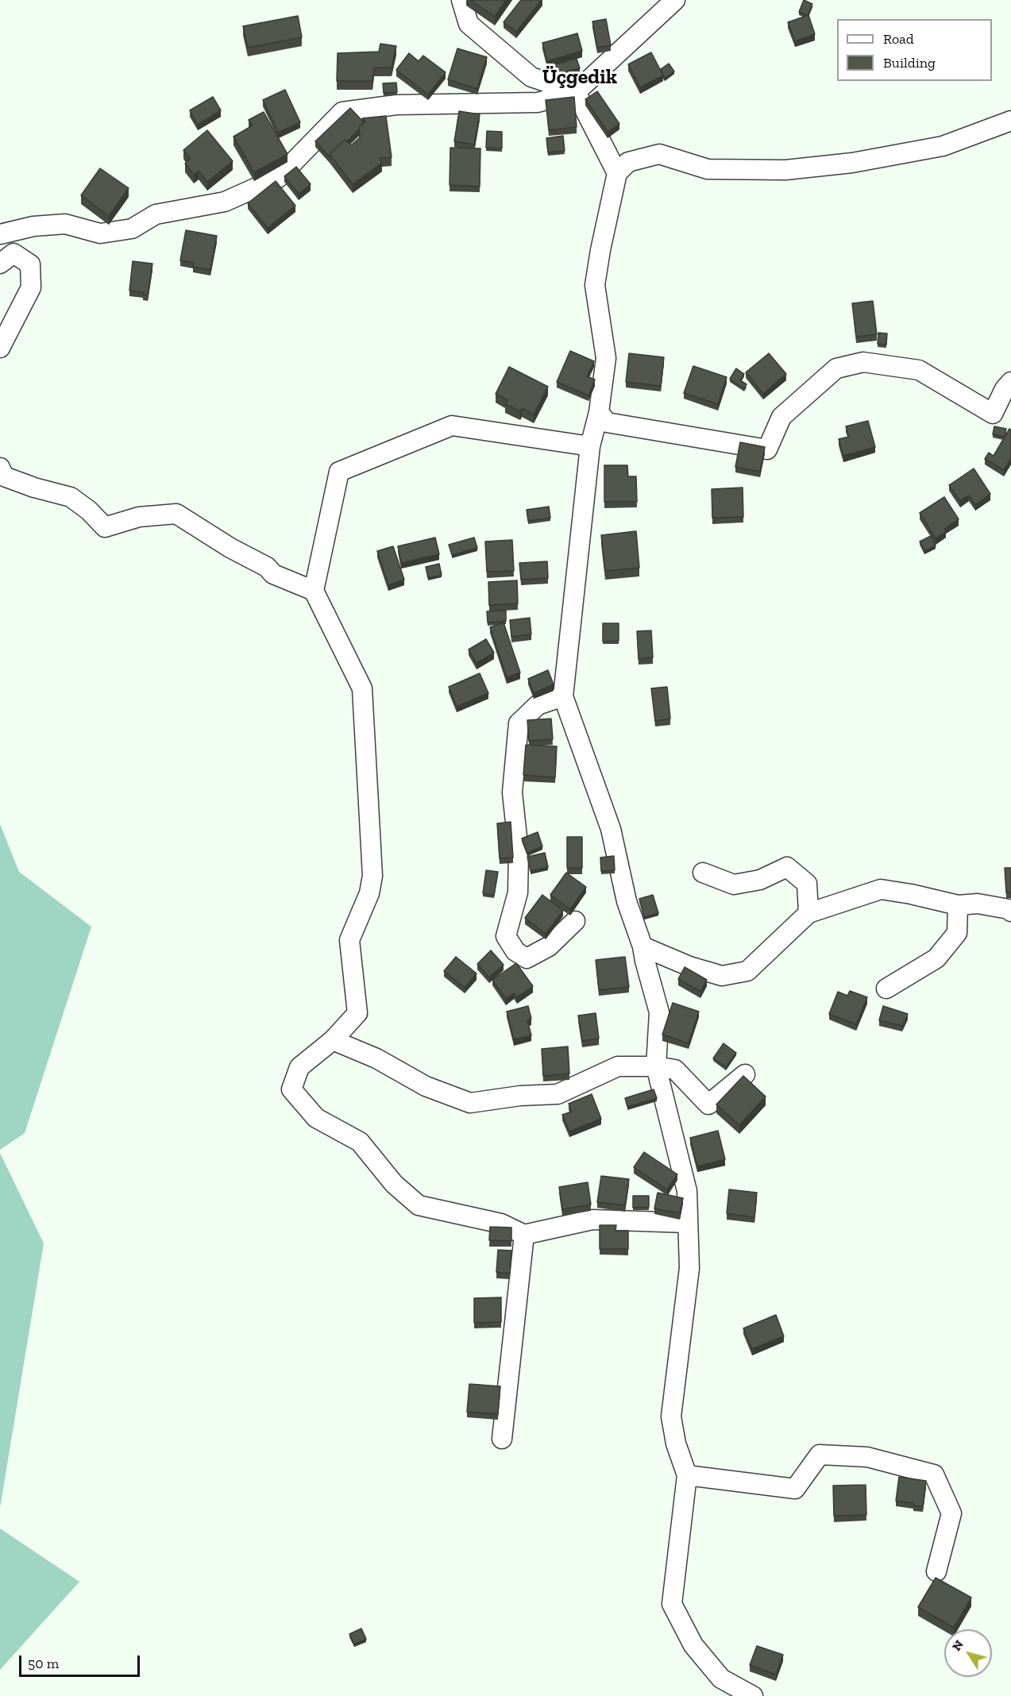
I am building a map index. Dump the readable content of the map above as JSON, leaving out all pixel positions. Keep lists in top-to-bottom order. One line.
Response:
{"districts":["Üçgedik"],"legend":["Road","Building"],"scale_bar":"50 m","north":"top left"}
